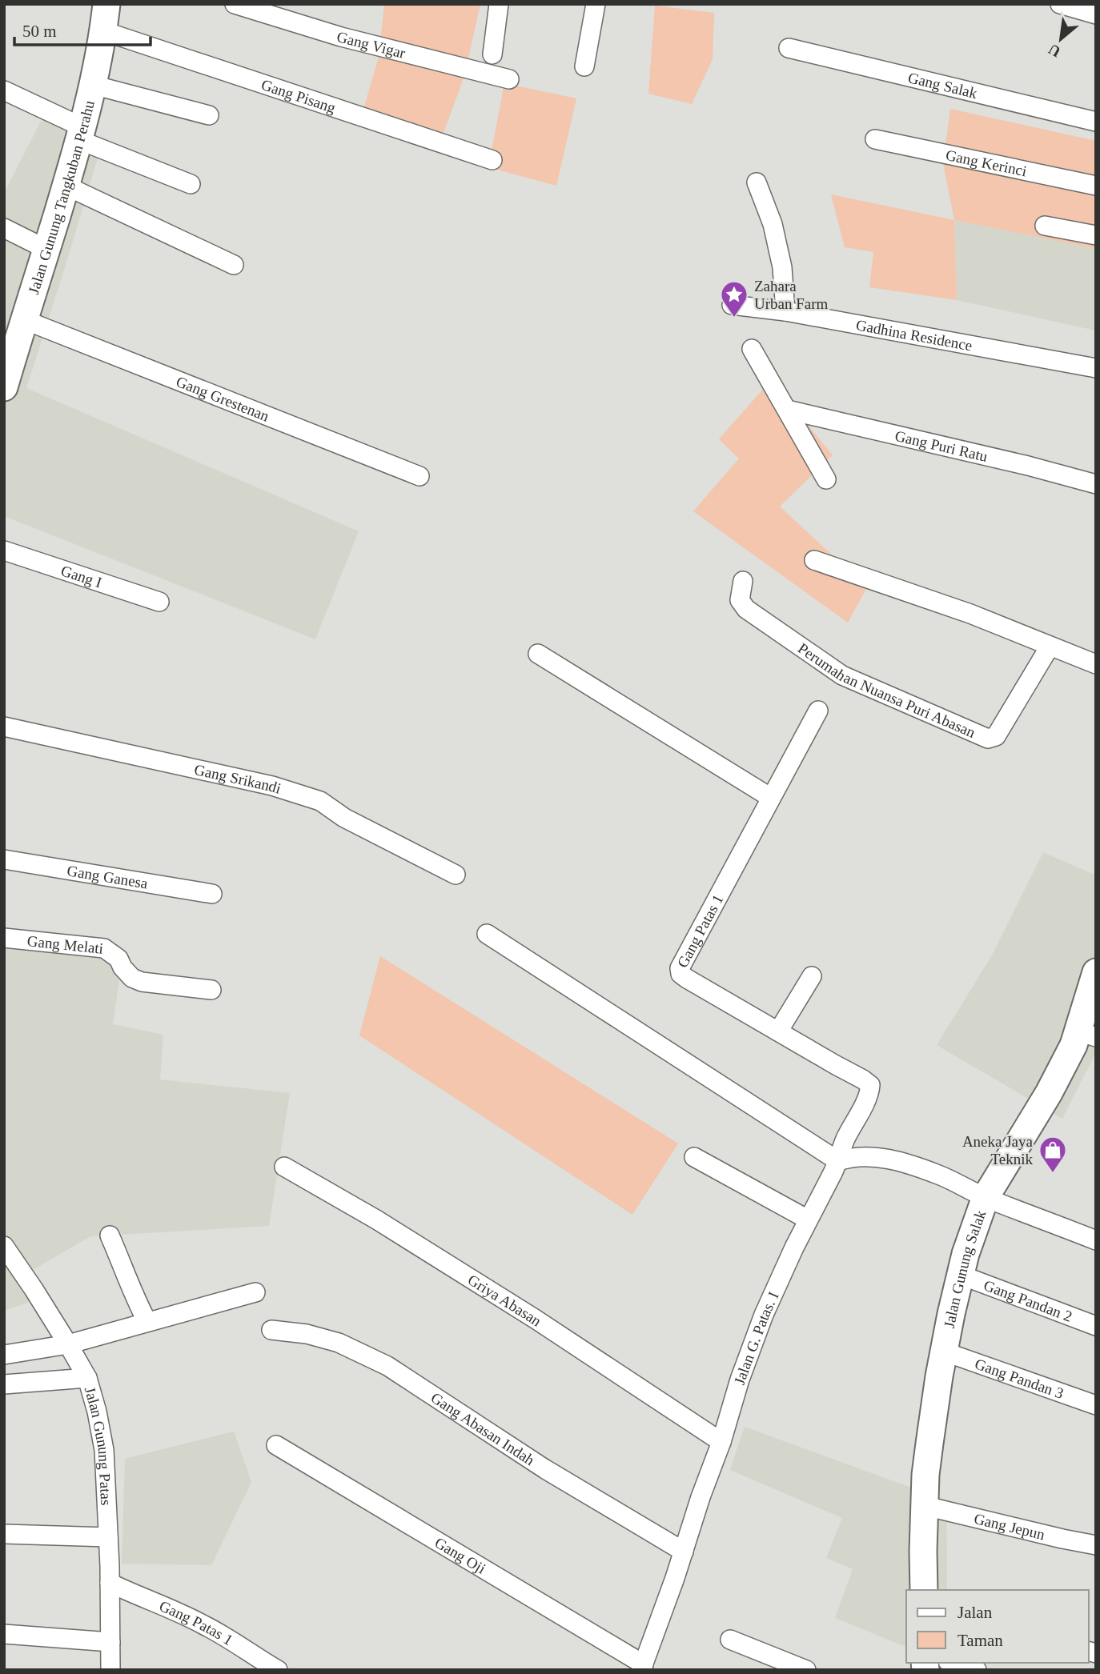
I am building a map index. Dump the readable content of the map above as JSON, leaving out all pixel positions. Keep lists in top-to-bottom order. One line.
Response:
{"streets":{"street":["Gang Vigar","Gang Salak","Gang Pisang","Gang Kerinci","Jalan Gunung Tangkuban Perahu","Gadhina Residence","Gang Grestenan","Gang Puri Ratu","Gang I","Perumahan Nuansa Puri Abasan","Gang Srikandi","Gang Ganesa","Gang Patas 1","Gang Melati","Jalan Gunung Salak","Griya Abasan","Gang Pandan 2","Jalan G. Patas. I","Gang Pandan 3","Gang Abasan Indah","Jalan Gunung Patas","Gang Jepun","Gang Oji"]},"crossings":[["Gang Pisang","Jalan Gunung Tangkuban Perahu"],["Jalan Gunung Tangkuban Perahu","Gang Grestenan"],["Gang Patas 1","Jalan G. Patas. I"],["Gang Patas 1","Jalan Gunung Patas"],["Jalan Gunung Salak","Gang Pandan 2"],["Jalan Gunung Salak","Gang Pandan 3"],["Jalan Gunung Salak","Gang Jepun"],["Griya Abasan","Jalan G. Patas. I"],["Jalan G. Patas. I","Gang Abasan Indah"],["Jalan G. Patas. I","Gang Oji"]],"places":{"place":["Zahara Urban Farm"],"shop":["Aneka Jaya Teknik"]},"legend":["Jalan","Taman"],"scale_bar":"50 m","north":"bottom left"}
